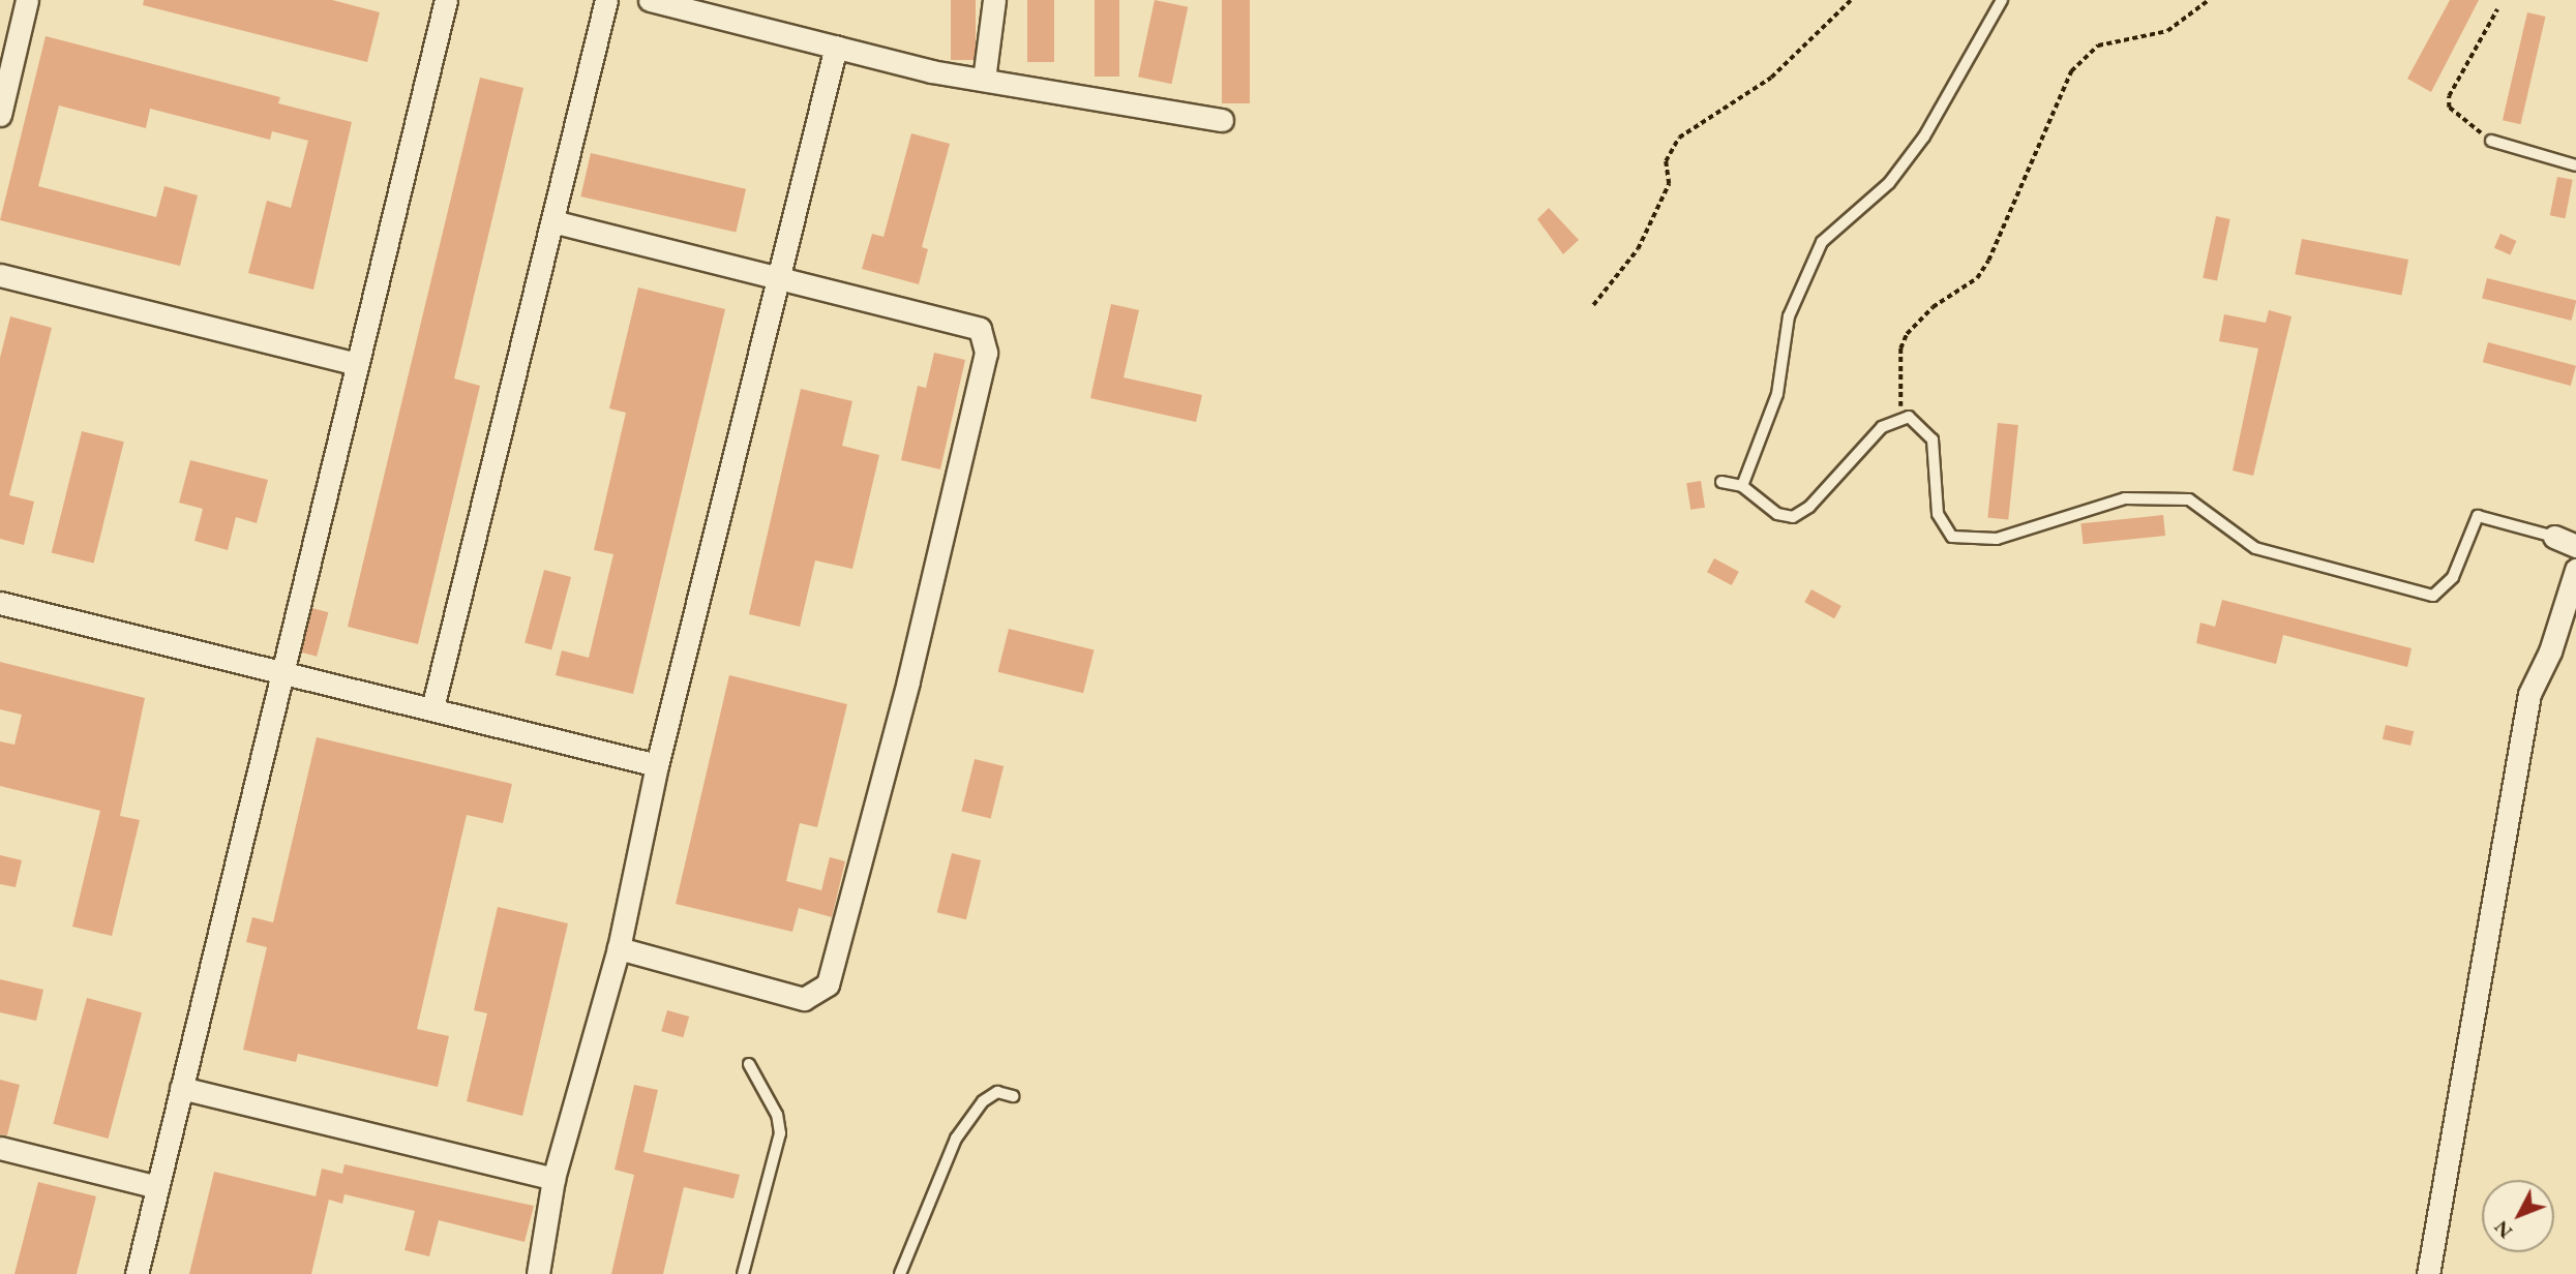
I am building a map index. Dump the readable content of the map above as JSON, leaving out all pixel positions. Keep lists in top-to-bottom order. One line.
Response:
{"north":"bottom left"}
